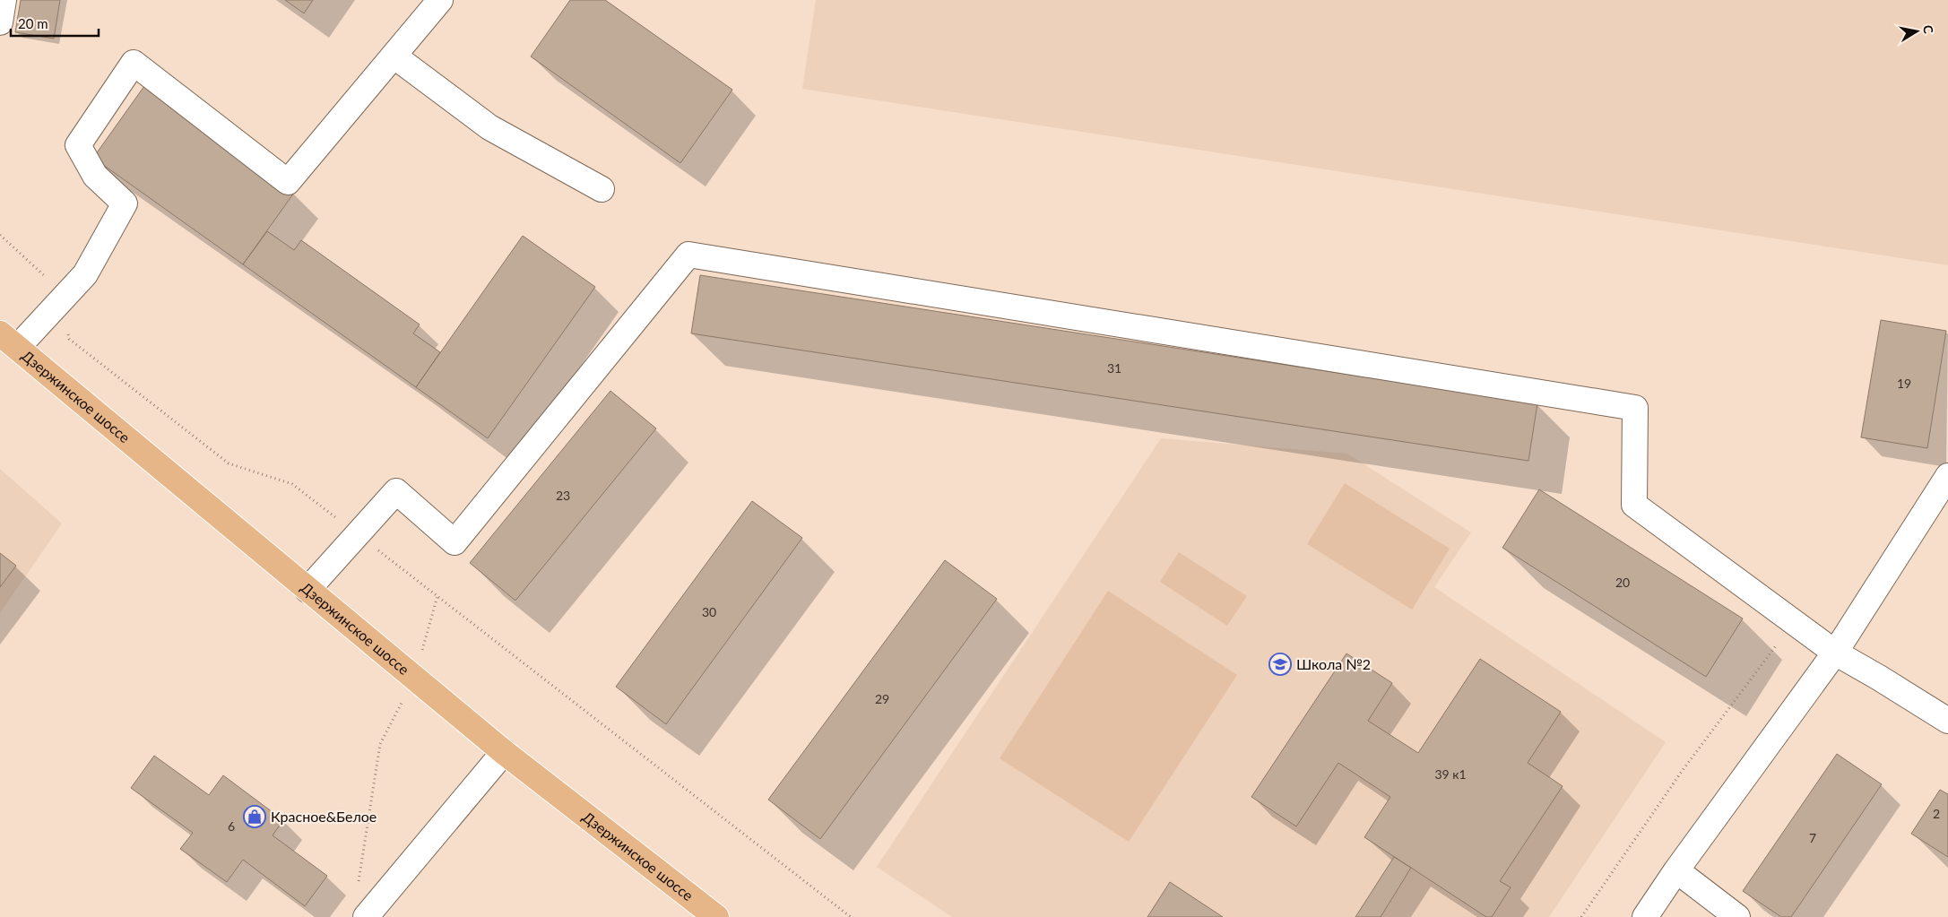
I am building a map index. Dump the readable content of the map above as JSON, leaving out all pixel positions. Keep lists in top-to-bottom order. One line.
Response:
{"streets":{"main road":["Дзержинское шоссе"]},"places":{"school or university":["Школа №2"],"shop":["Красное&Белое"]},"house_numbers":["31","19","23","20","30","29","39 к1","2","6","7"],"scale_bar":"20 m","north":"right"}
